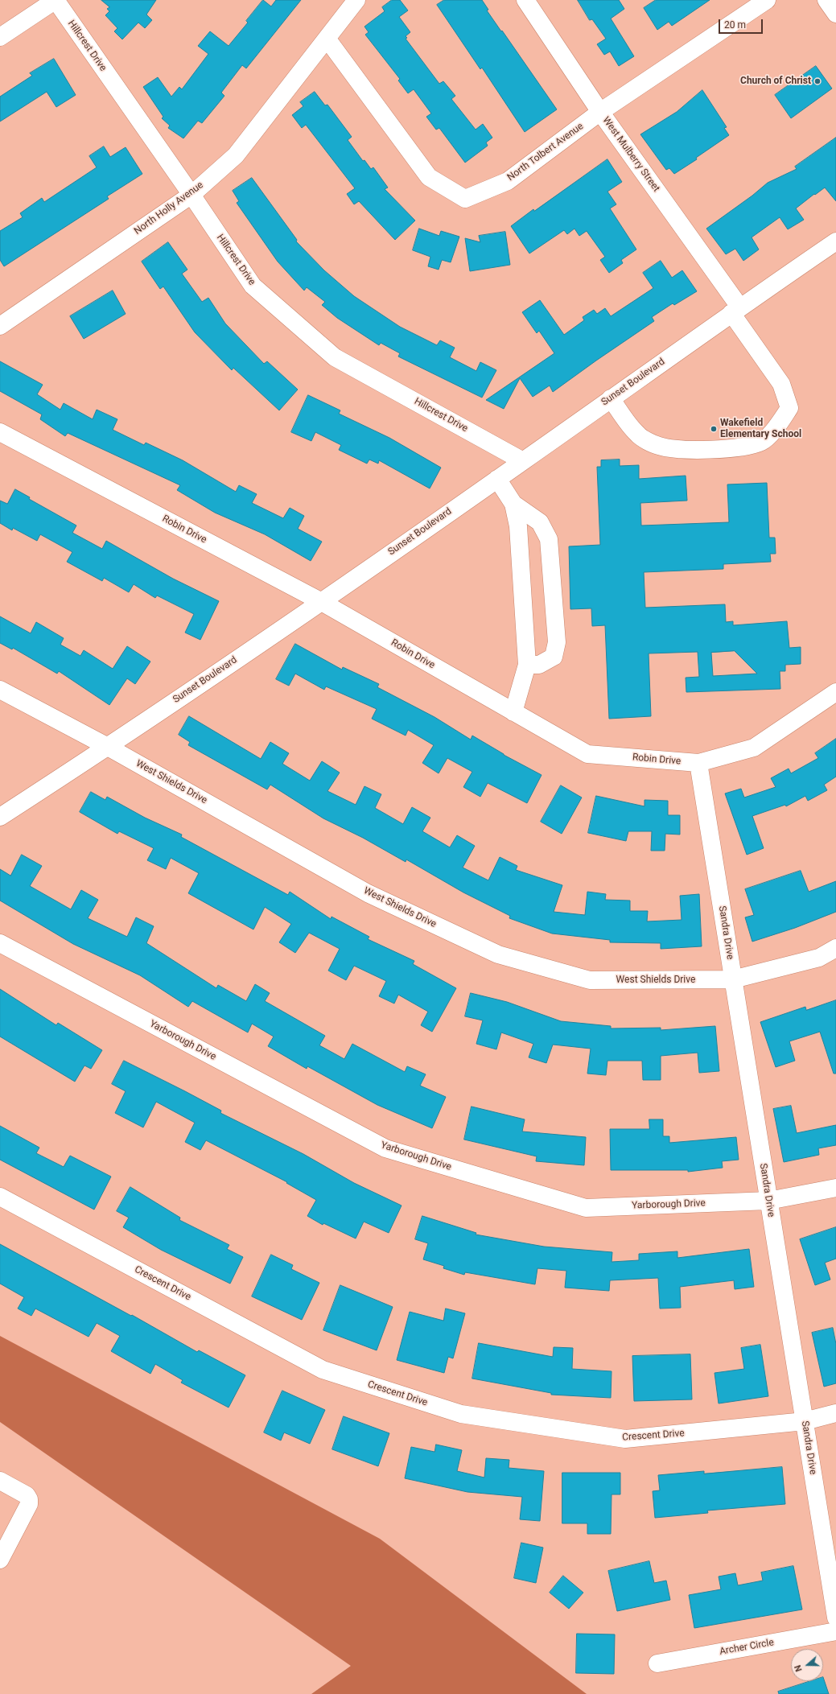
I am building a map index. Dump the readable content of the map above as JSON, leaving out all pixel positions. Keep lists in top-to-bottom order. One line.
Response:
{"streets":{"street":["Hillcrest Drive","North Tolbert Avenue","West Mulberry Street","North Holly Avenue","Sunset Boulevard","Robin Drive","West Shields Drive","Sandra Drive","Yarborough Drive","Crescent Drive","Archer Circle"]},"crossings":[["Hillcrest Drive","North Holly Avenue"],["Hillcrest Drive","Sunset Boulevard"],["North Tolbert Avenue","West Mulberry Street"],["North Tolbert Avenue","North Holly Avenue"],["West Mulberry Street","Sunset Boulevard"],["Sunset Boulevard","Robin Drive"],["Sunset Boulevard","West Shields Drive"],["Robin Drive","Sandra Drive"],["West Shields Drive","Sandra Drive"],["Sandra Drive","Yarborough Drive"],["Sandra Drive","Crescent Drive"]],"places":["Church of Christ","Wakefield Elementary School"],"scale_bar":"20 m","north":"left"}
